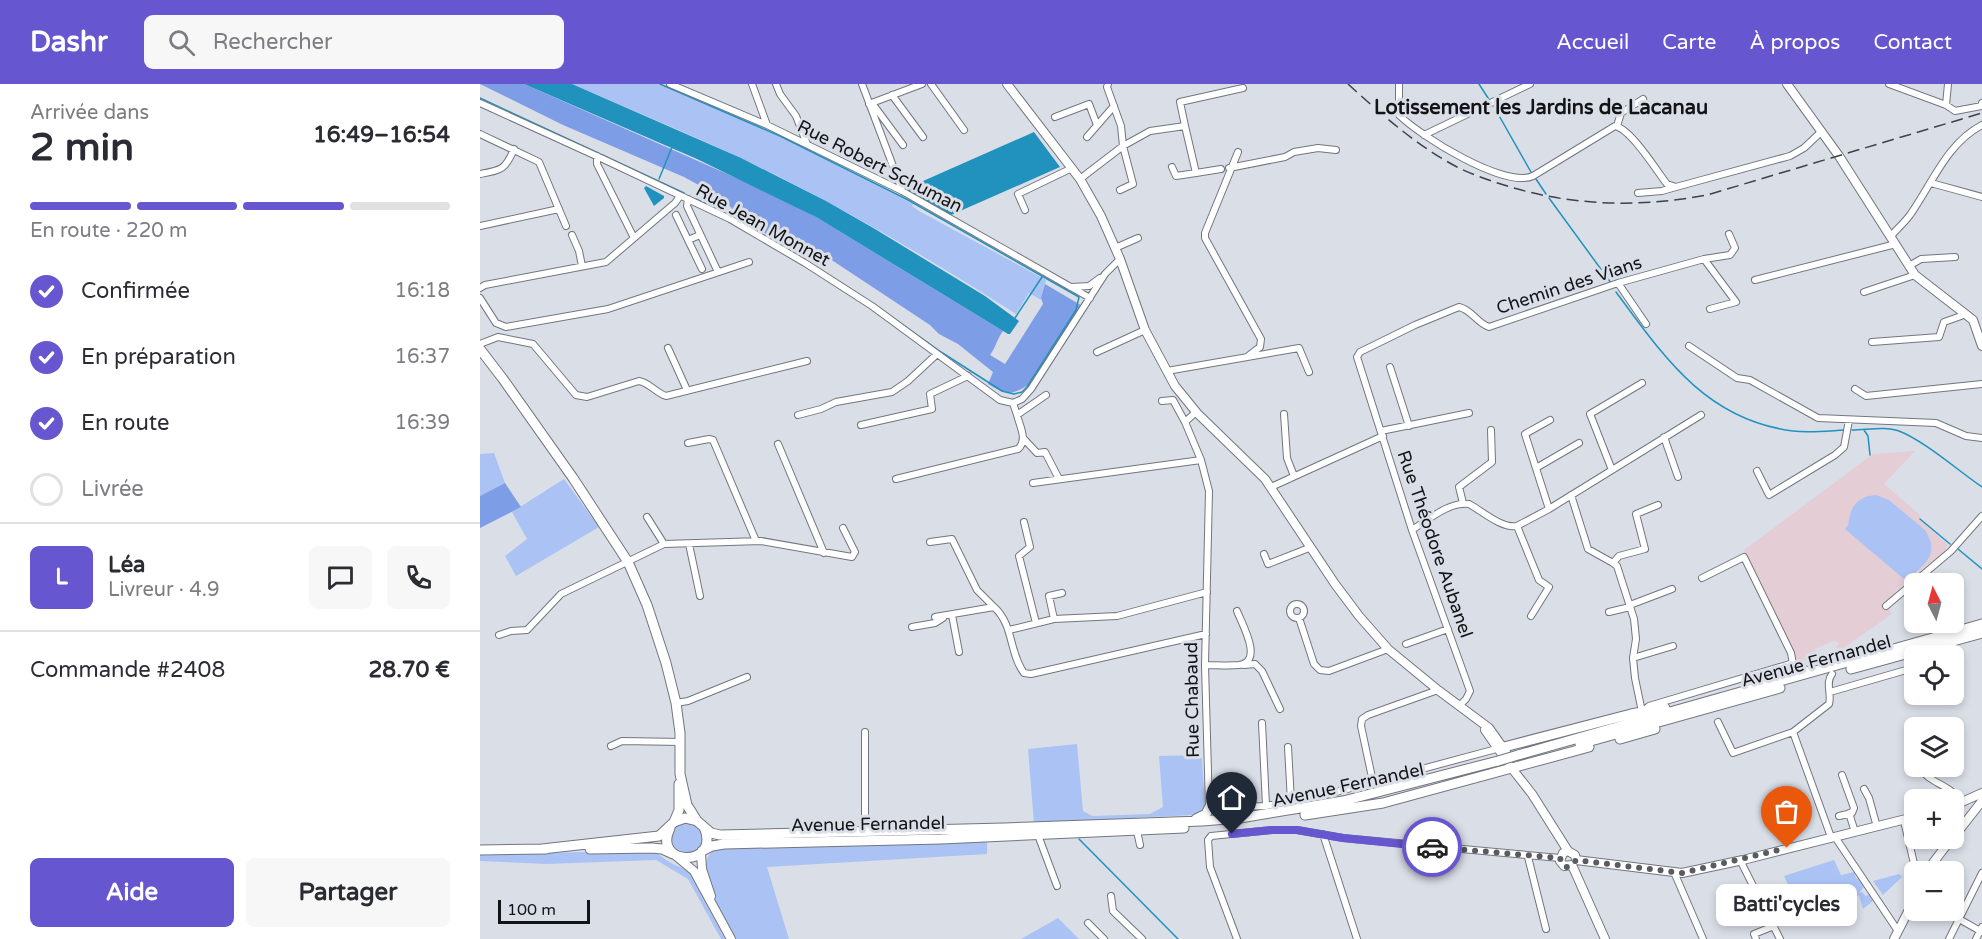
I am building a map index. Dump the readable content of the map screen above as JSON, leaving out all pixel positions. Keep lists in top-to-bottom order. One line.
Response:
{"streets":{"main road":["Avenue Fernandel"],"street":["Rue Robert Schuman","Rue Jean Monnet","Chemin des Vians","Rue Théodore Aubanel","Rue Chabaud"]},"crossings":[["Chemin des Vians","Rue Théodore Aubanel"]],"districts":["Lotissement les Jardins de Lacanau"],"places":["Batti'cycles"],"scale_bar":"100 m","north":"top","page":{"header":"Dashr","search":"Rechercher","nav":["Accueil","Carte","À propos","Contact"],"heading":["2 min","Arrivée dans","16:49–16:54"],"panel":["Léa","Livreur · 4.9","Commande #2408","28.70 €"],"bar":"En route · 220 m","list":[["Confirmée","16:18"],["En préparation","16:37"],["En route","16:39"],"Livrée"],"round":"L","map_buttons":["+","−"],"buttons":["Aide","Partager"],"bubble":"Batti'cycles","scale":"100 m"}}
